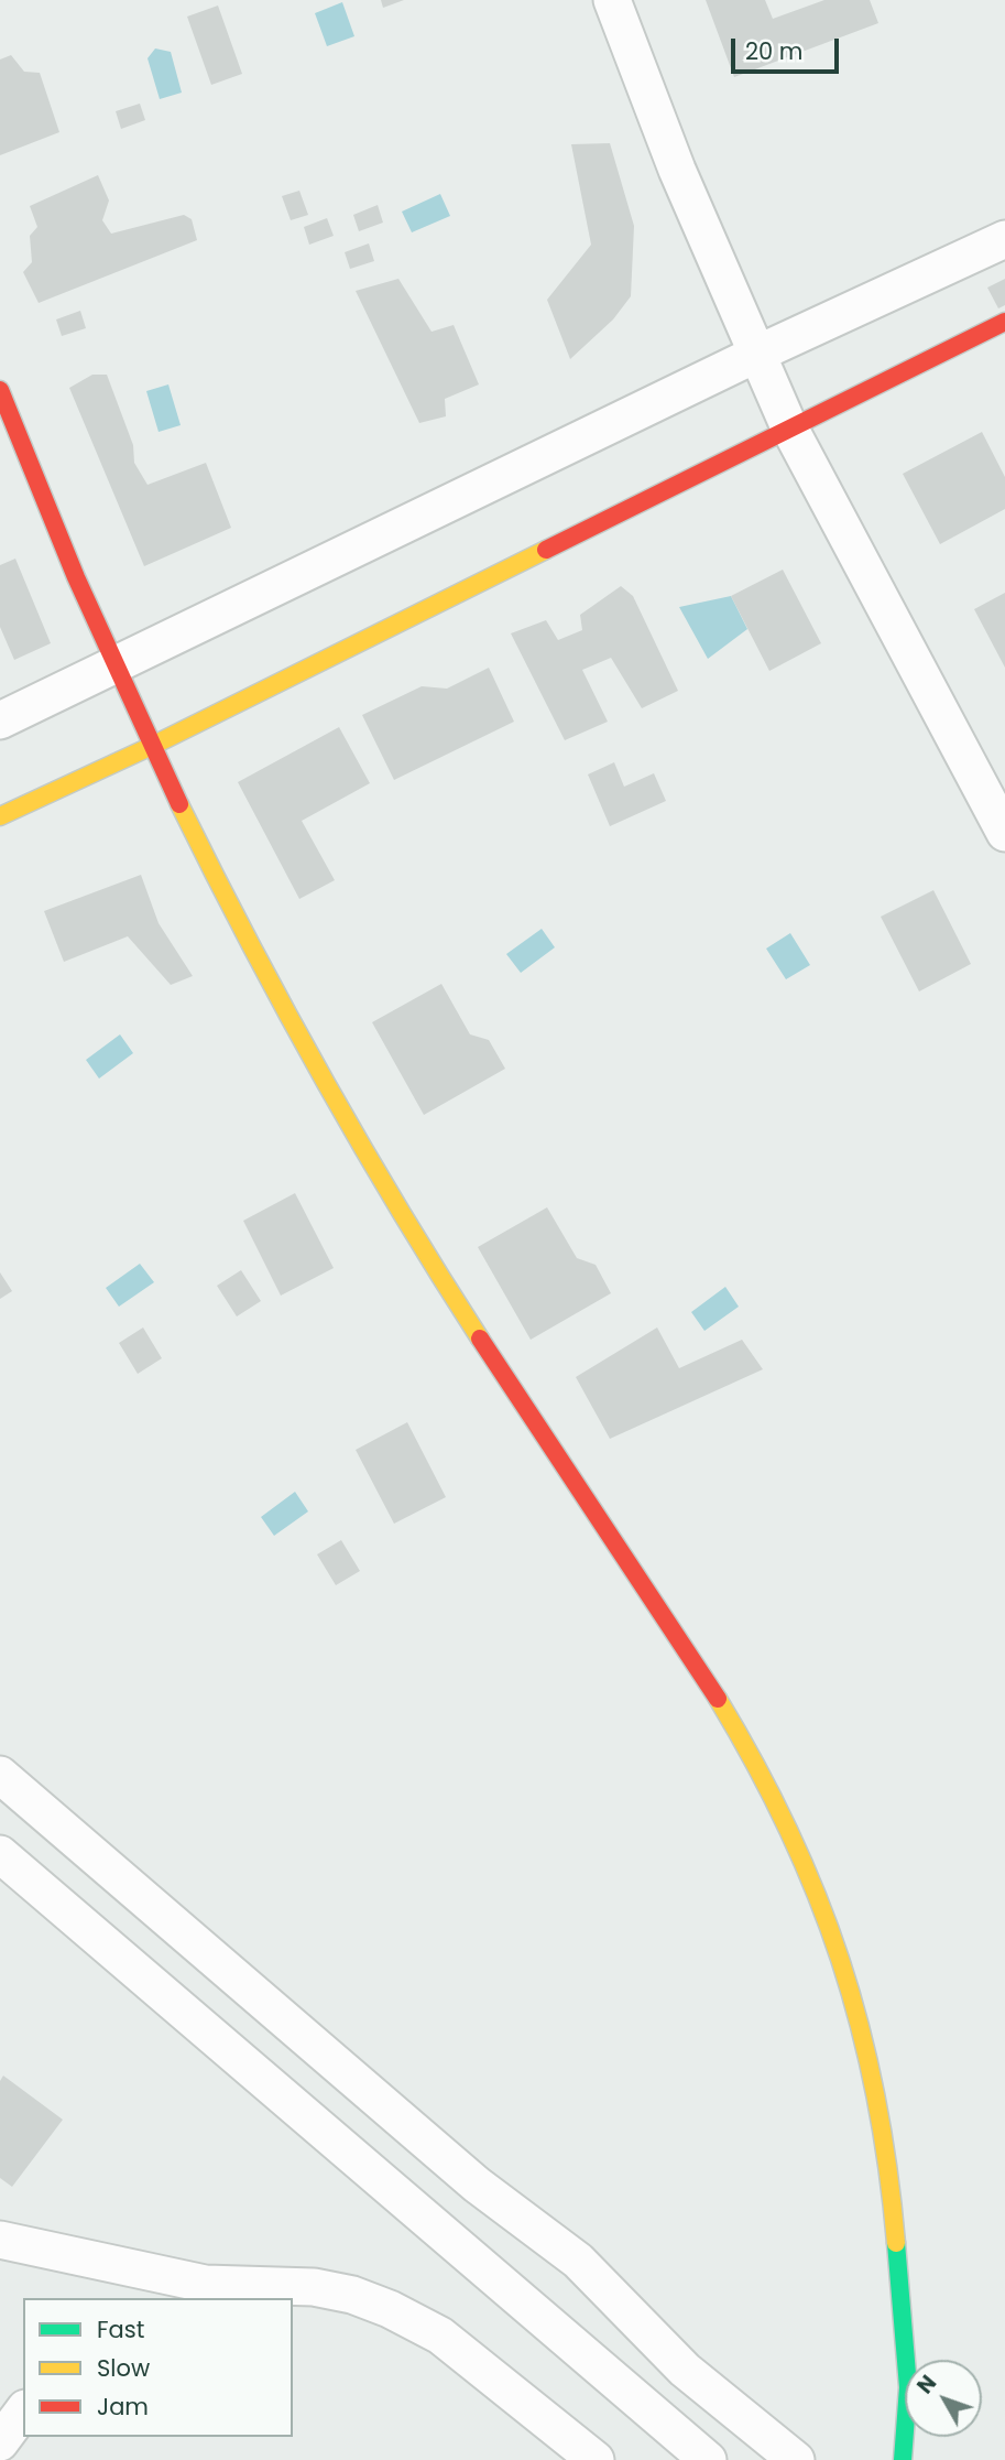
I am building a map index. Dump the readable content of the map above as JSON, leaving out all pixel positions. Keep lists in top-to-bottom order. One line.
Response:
{"legend":["Fast","Slow","Jam"],"scale_bar":"20 m","north":"top left"}
